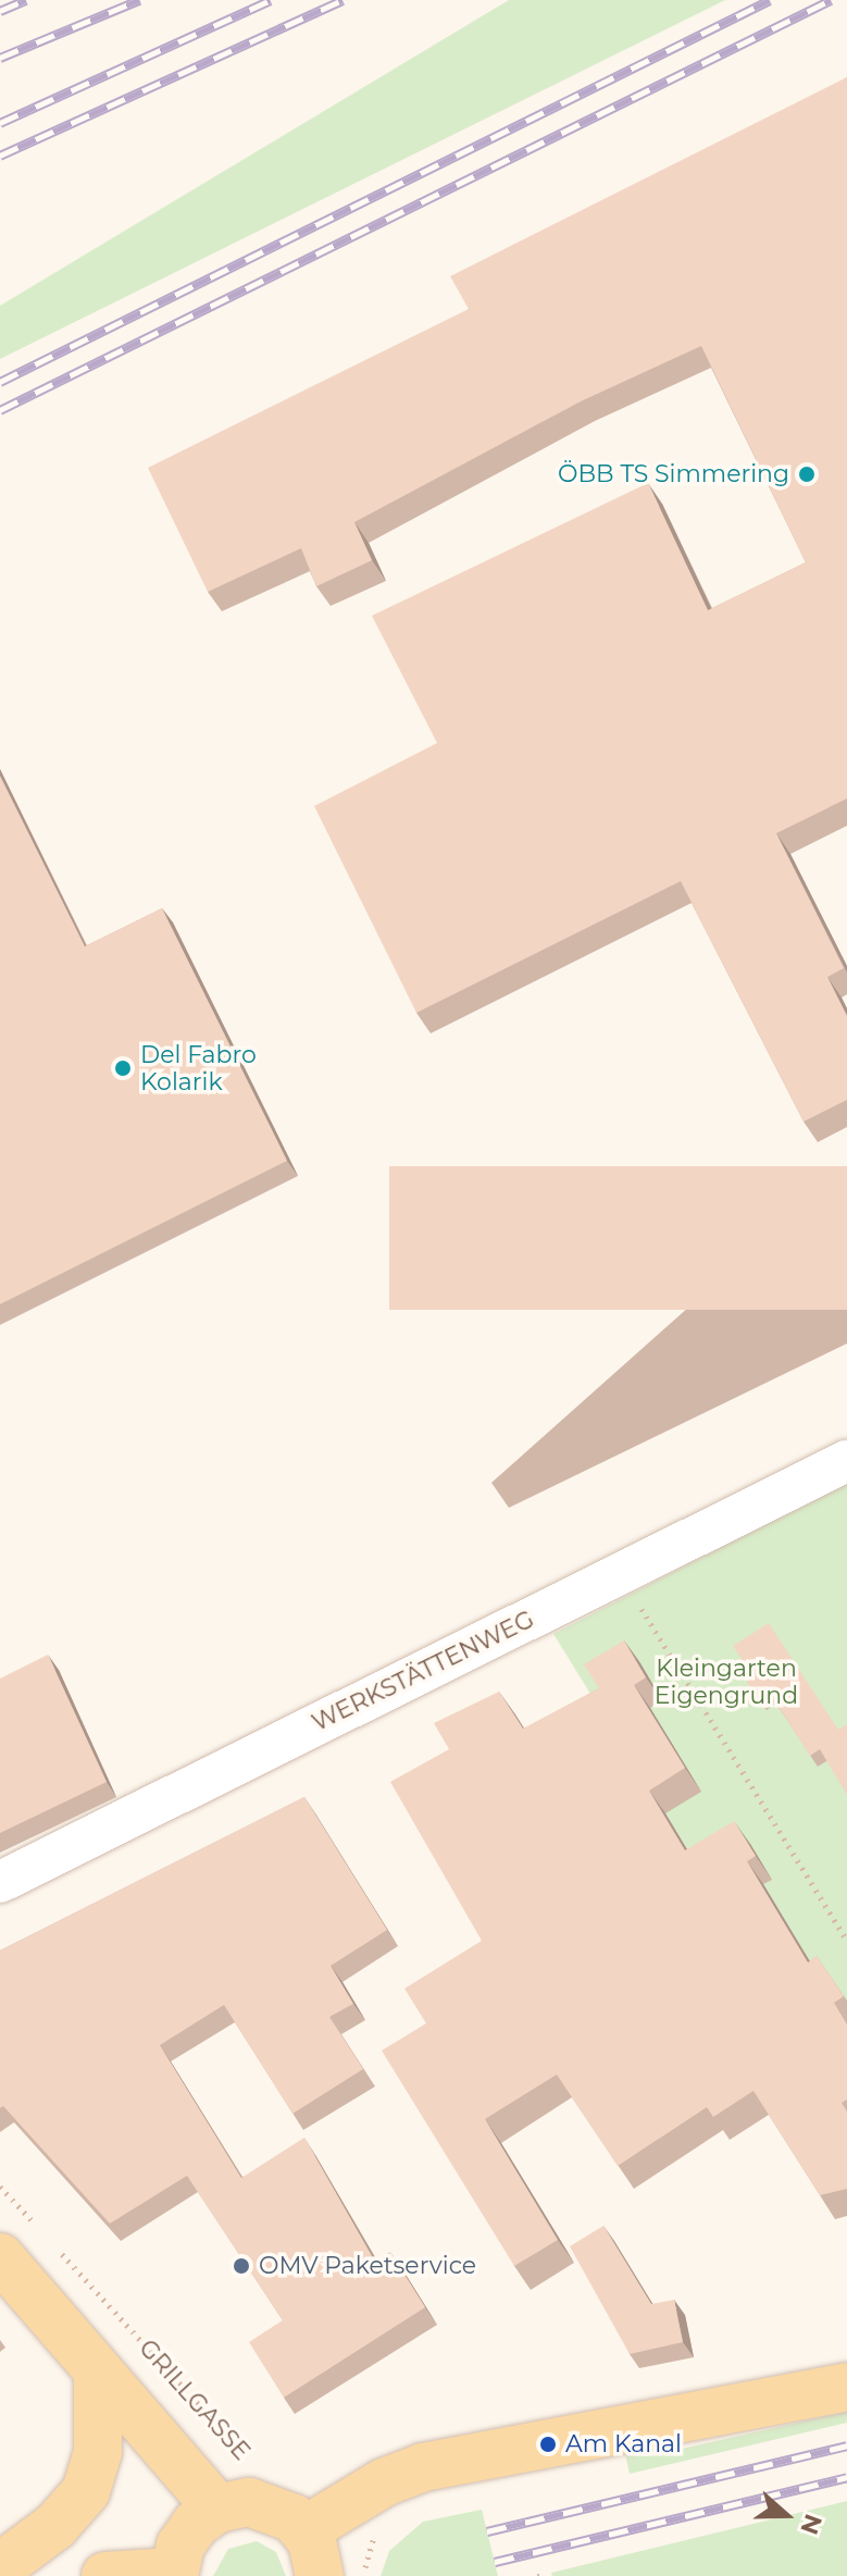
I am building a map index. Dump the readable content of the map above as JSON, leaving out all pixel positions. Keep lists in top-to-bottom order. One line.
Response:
{"streets":{"street":["WERKSTÄTTENWEG"],"path":["GRILLGASSE"]},"parks":["Kleingarten Eigengrund"],"places":["ÖBB TS Simmering","Del Fabro Kolarik","OMV Paketservice","Am Kanal"],"north":"right"}
